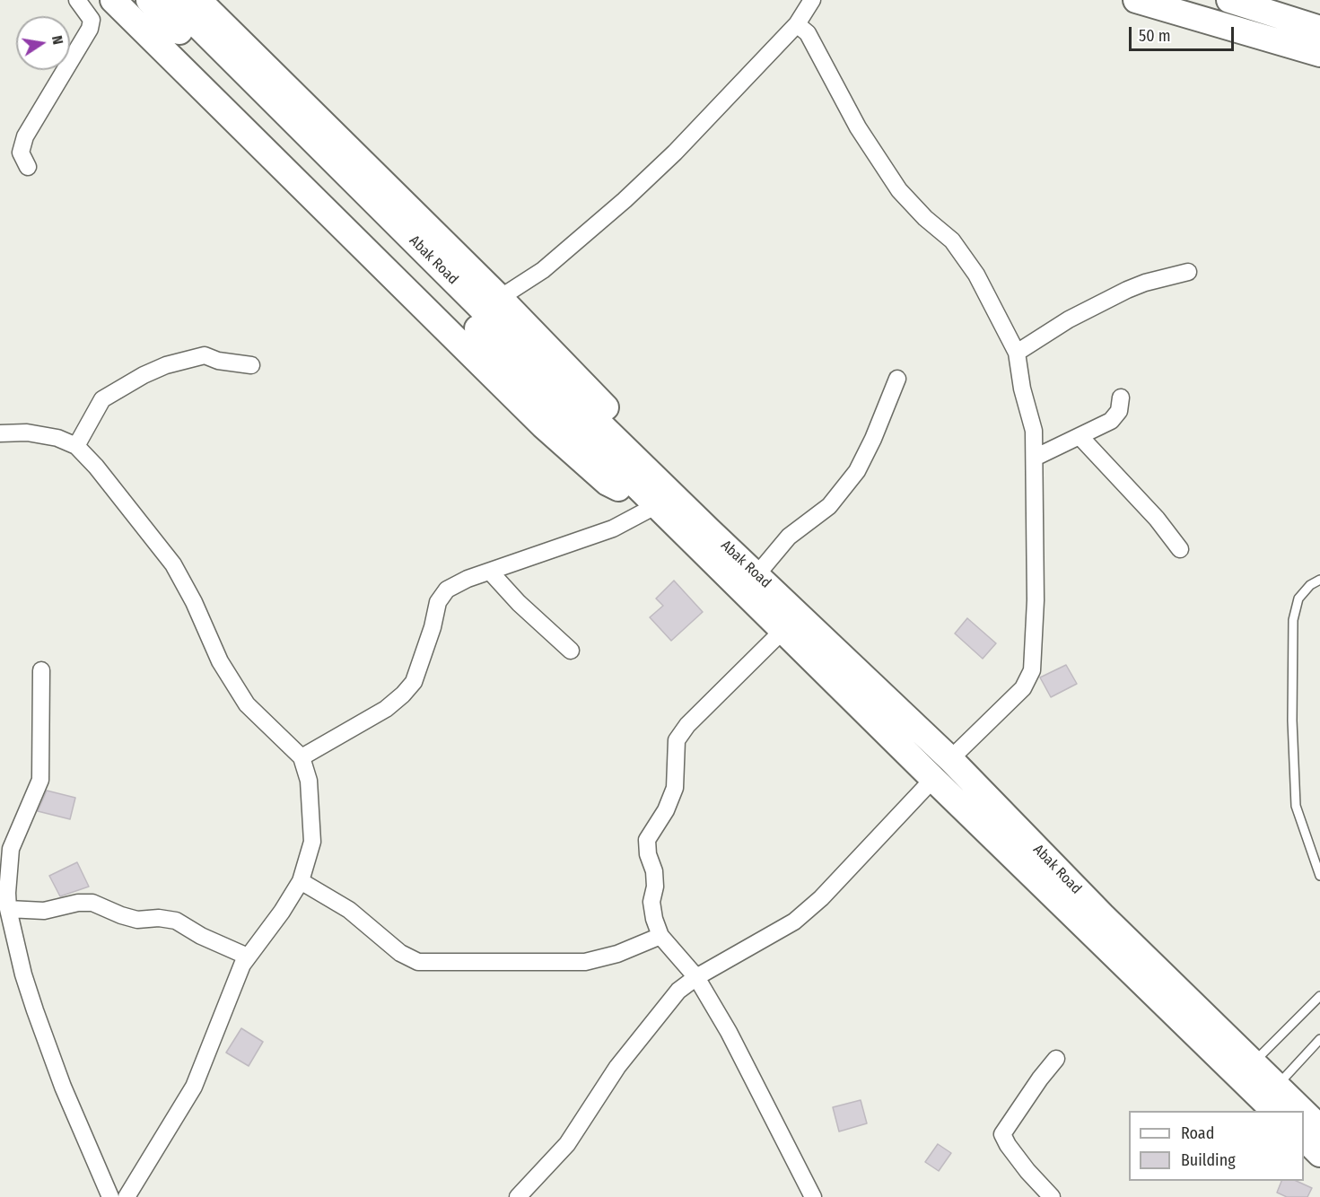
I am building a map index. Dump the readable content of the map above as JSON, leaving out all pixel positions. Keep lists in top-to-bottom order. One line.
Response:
{"streets":{"highway":["Abak Road"]},"legend":["Road","Building"],"scale_bar":"50 m","north":"right"}
